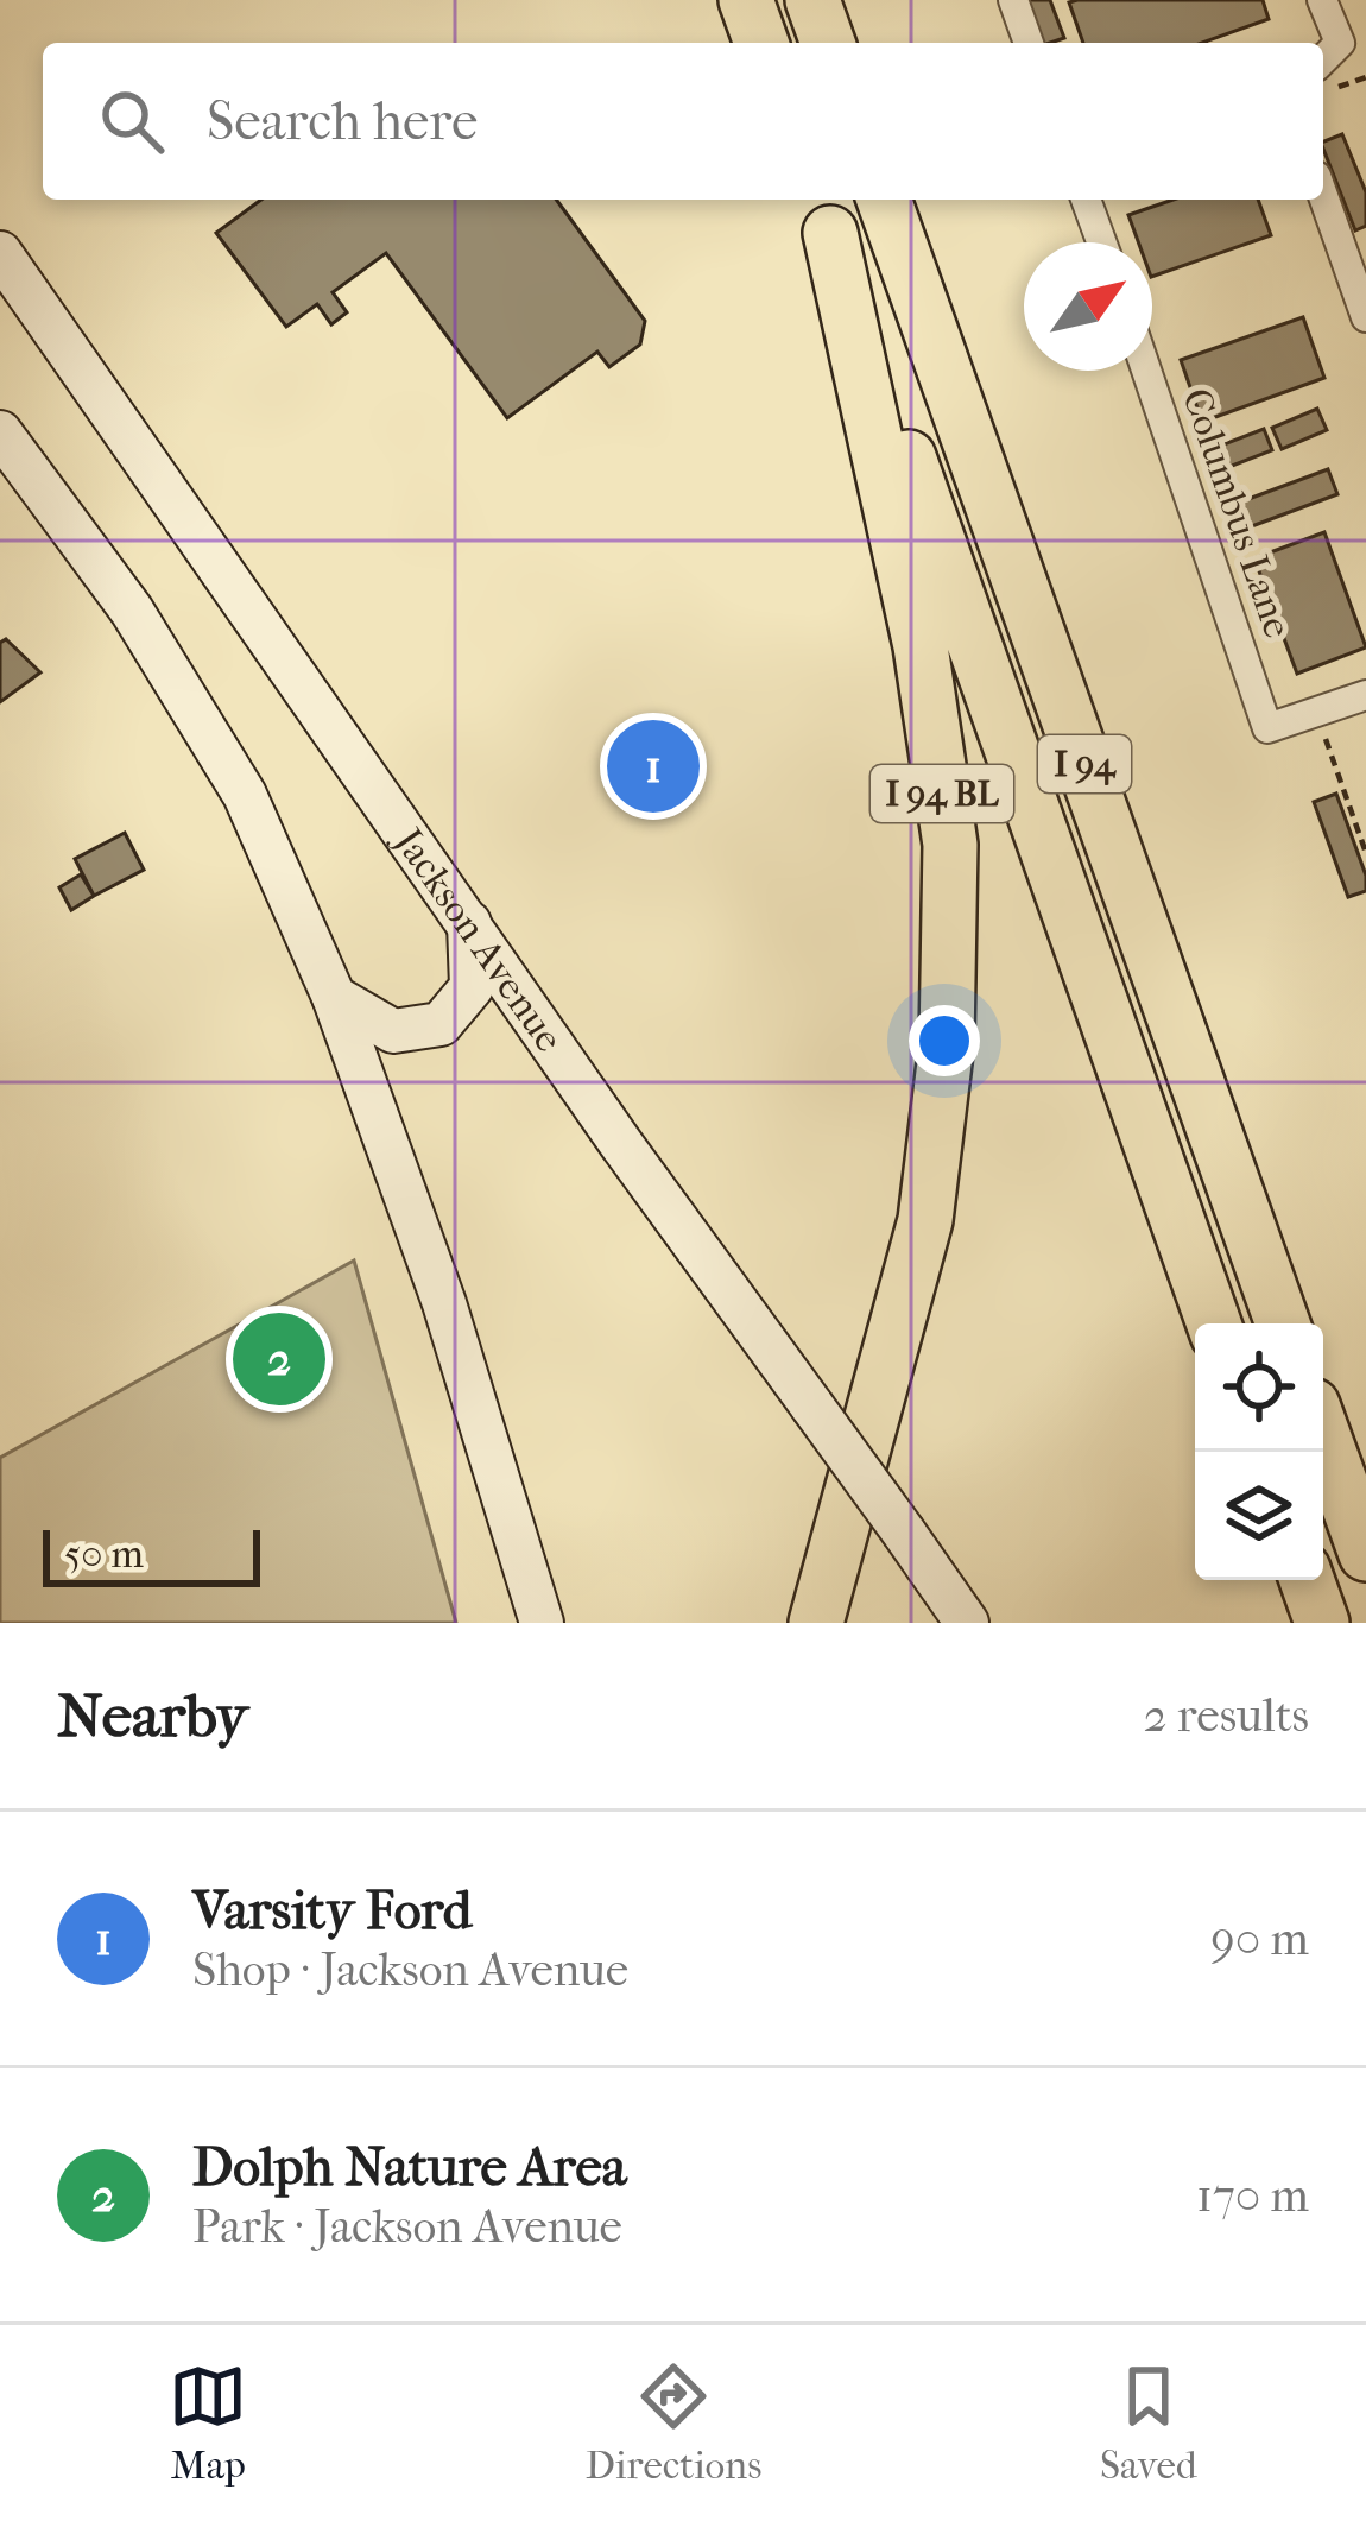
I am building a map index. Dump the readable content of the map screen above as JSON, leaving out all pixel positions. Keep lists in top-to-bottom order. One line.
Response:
{"streets":{"highway":["I 94","I 94 BL"],"main road":["Jackson Avenue"],"street":["Columbus Lane"]},"crossings":[["I 94","I 94 BL"]],"scale_bar":"50 m","north":"top right","page":{"search":"Search here","pins":["1","2"],"scale":"50 m","heading":["Nearby","2 results"],"list":[{"mark":"1","name":"Varsity Ford","note":"Shop · Jackson Avenue","value":"90 m"},{"mark":"2","name":"Dolph Nature Area","note":"Park · Jackson Avenue","value":"170 m"}],"nav":["Map","Directions","Saved"]}}
